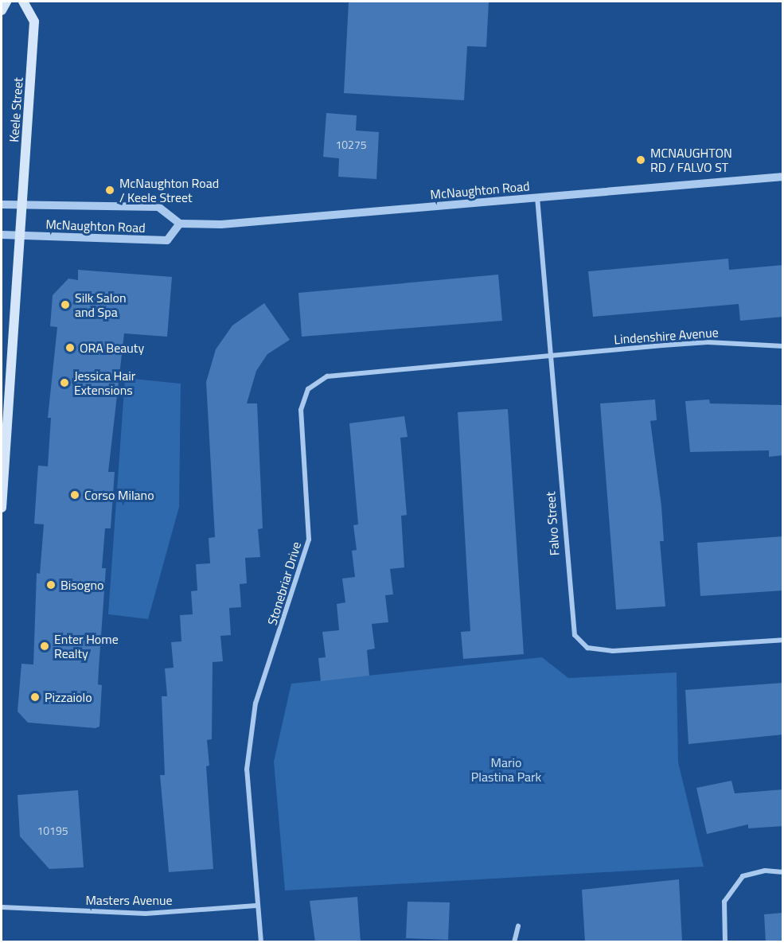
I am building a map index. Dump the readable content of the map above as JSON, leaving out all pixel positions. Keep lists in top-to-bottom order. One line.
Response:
{"streets":{"main road":["Keele Street"],"street":["McNaughton Road","Lindenshire Avenue","Falvo Street","Stonebriar Drive","Masters Avenue"]},"crossings":[["Keele Street","McNaughton Road"],["McNaughton Road","Falvo Street"],["Lindenshire Avenue","Falvo Street"],["Lindenshire Avenue","Stonebriar Drive"],["Falvo Street","Stonebriar Drive"],["Stonebriar Drive","Masters Avenue"]],"parks":["Mario Plastina Park"],"places":["MCNAUGHTON RD / FALVO ST","McNaughton Road / Keele Street","Silk Salon and Spa","ORA Beauty","Jessica Hair Extensions","Corso Milano","Bisogno","Enter Home Realty","Pizzaiolo"],"house_numbers":["10275","10195"]}
